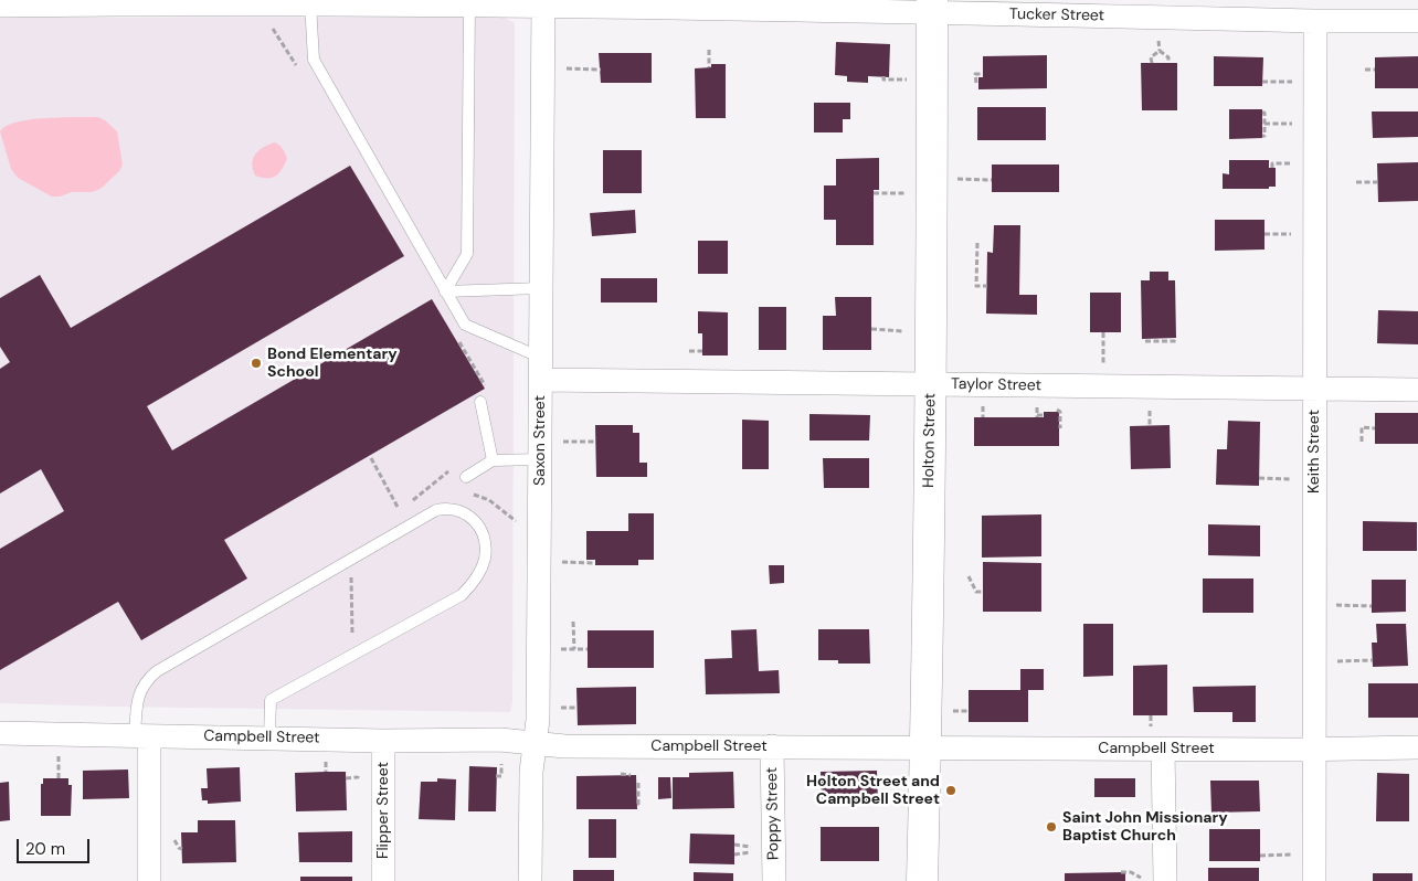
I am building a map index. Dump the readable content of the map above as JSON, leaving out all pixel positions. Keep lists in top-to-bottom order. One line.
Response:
{"streets":{"street":["Tucker Street","Taylor Street","Saxon Street","Holton Street","Keith Street","Campbell Street","Flipper Street","Poppy Street"]},"crossings":[["Tucker Street","Saxon Street"],["Tucker Street","Holton Street"],["Tucker Street","Keith Street"],["Taylor Street","Saxon Street"],["Taylor Street","Holton Street"],["Taylor Street","Keith Street"],["Saxon Street","Campbell Street"],["Holton Street","Campbell Street"],["Keith Street","Campbell Street"],["Campbell Street","Flipper Street"],["Campbell Street","Poppy Street"]],"places":["Bond Elementary School","Holton Street and Campbell Street","Saint John Missionary Baptist Church"],"scale_bar":"20 m"}
